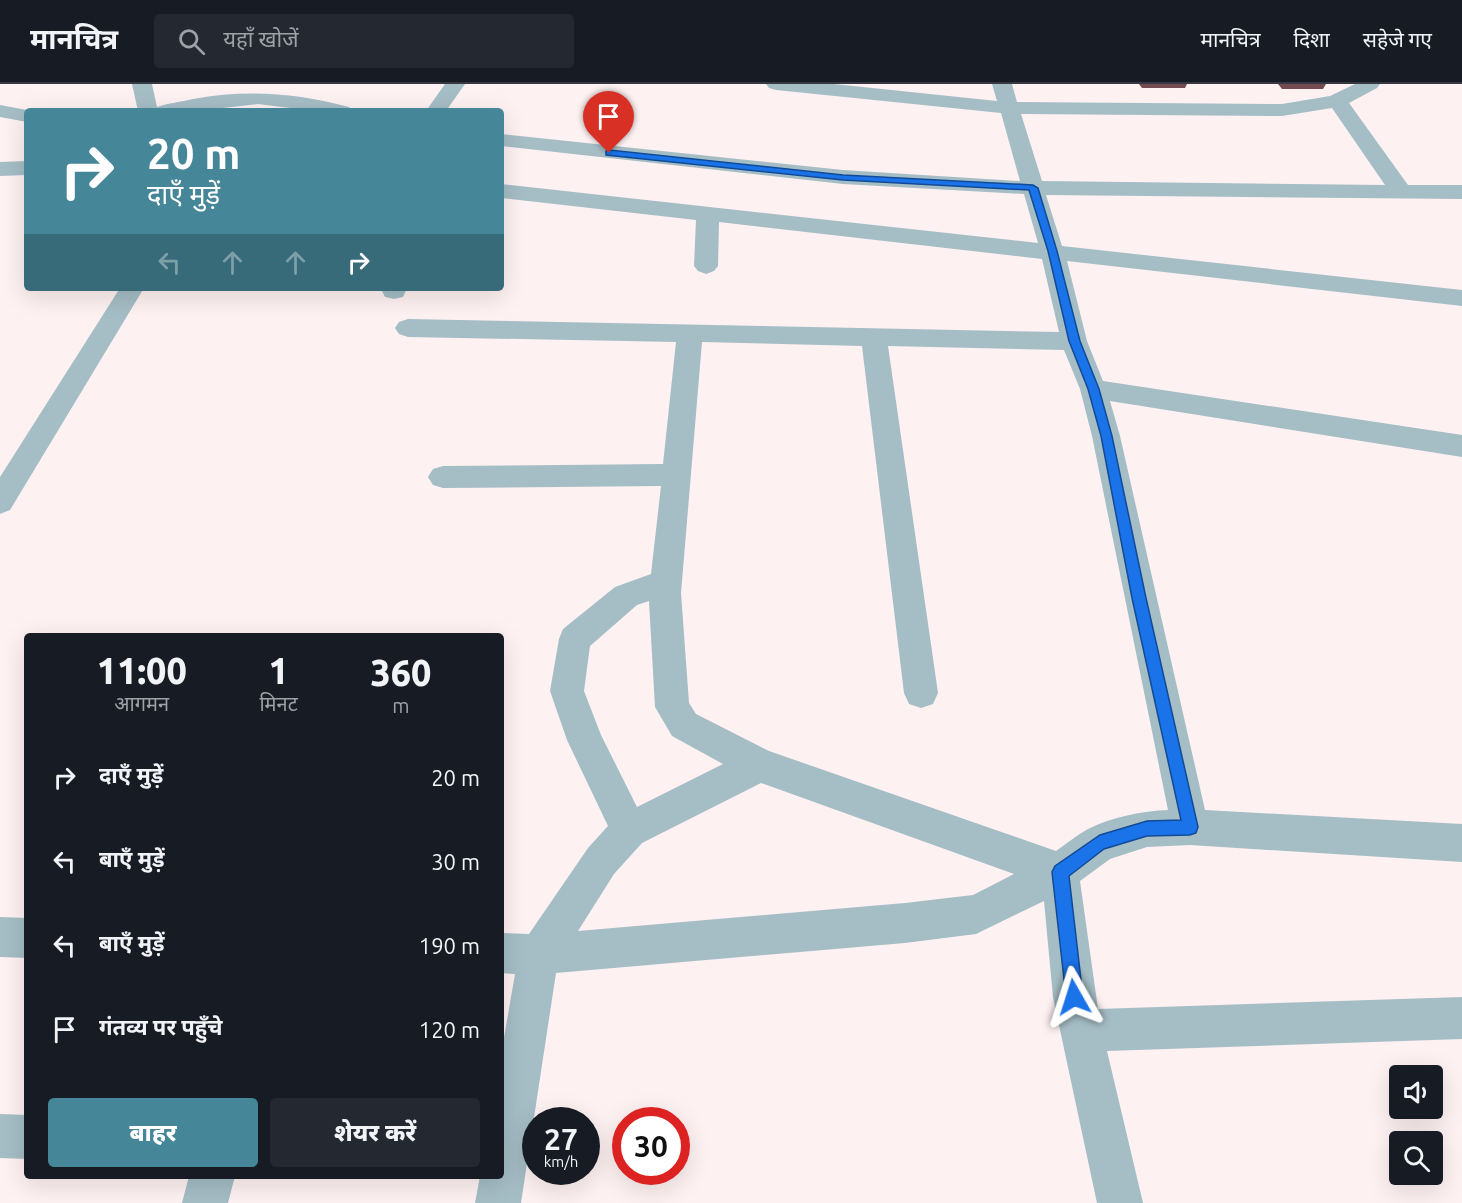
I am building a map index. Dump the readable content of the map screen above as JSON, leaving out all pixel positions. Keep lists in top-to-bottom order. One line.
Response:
{"page":{"header":"मानचित्र","search":"यहाँ खोजें","nav":["मानचित्र","दिशा","सहेजे गए"],"turn":["20 m","दाएँ मुड़ें"],"eta":["11:00","आगमन","1","मिनट","360","m"],"list":[{"name":"दाएँ मुड़ें","value":"20 m"},{"name":"बाएँ मुड़ें","value":"30 m"},{"name":"बाएँ मुड़ें","value":"190 m"},{"name":"गंतव्य पर पहुँचे","value":"120 m"}],"buttons":["बाहर","शेयर करें"],"speed":"27 km/h","limit":"30"}}
